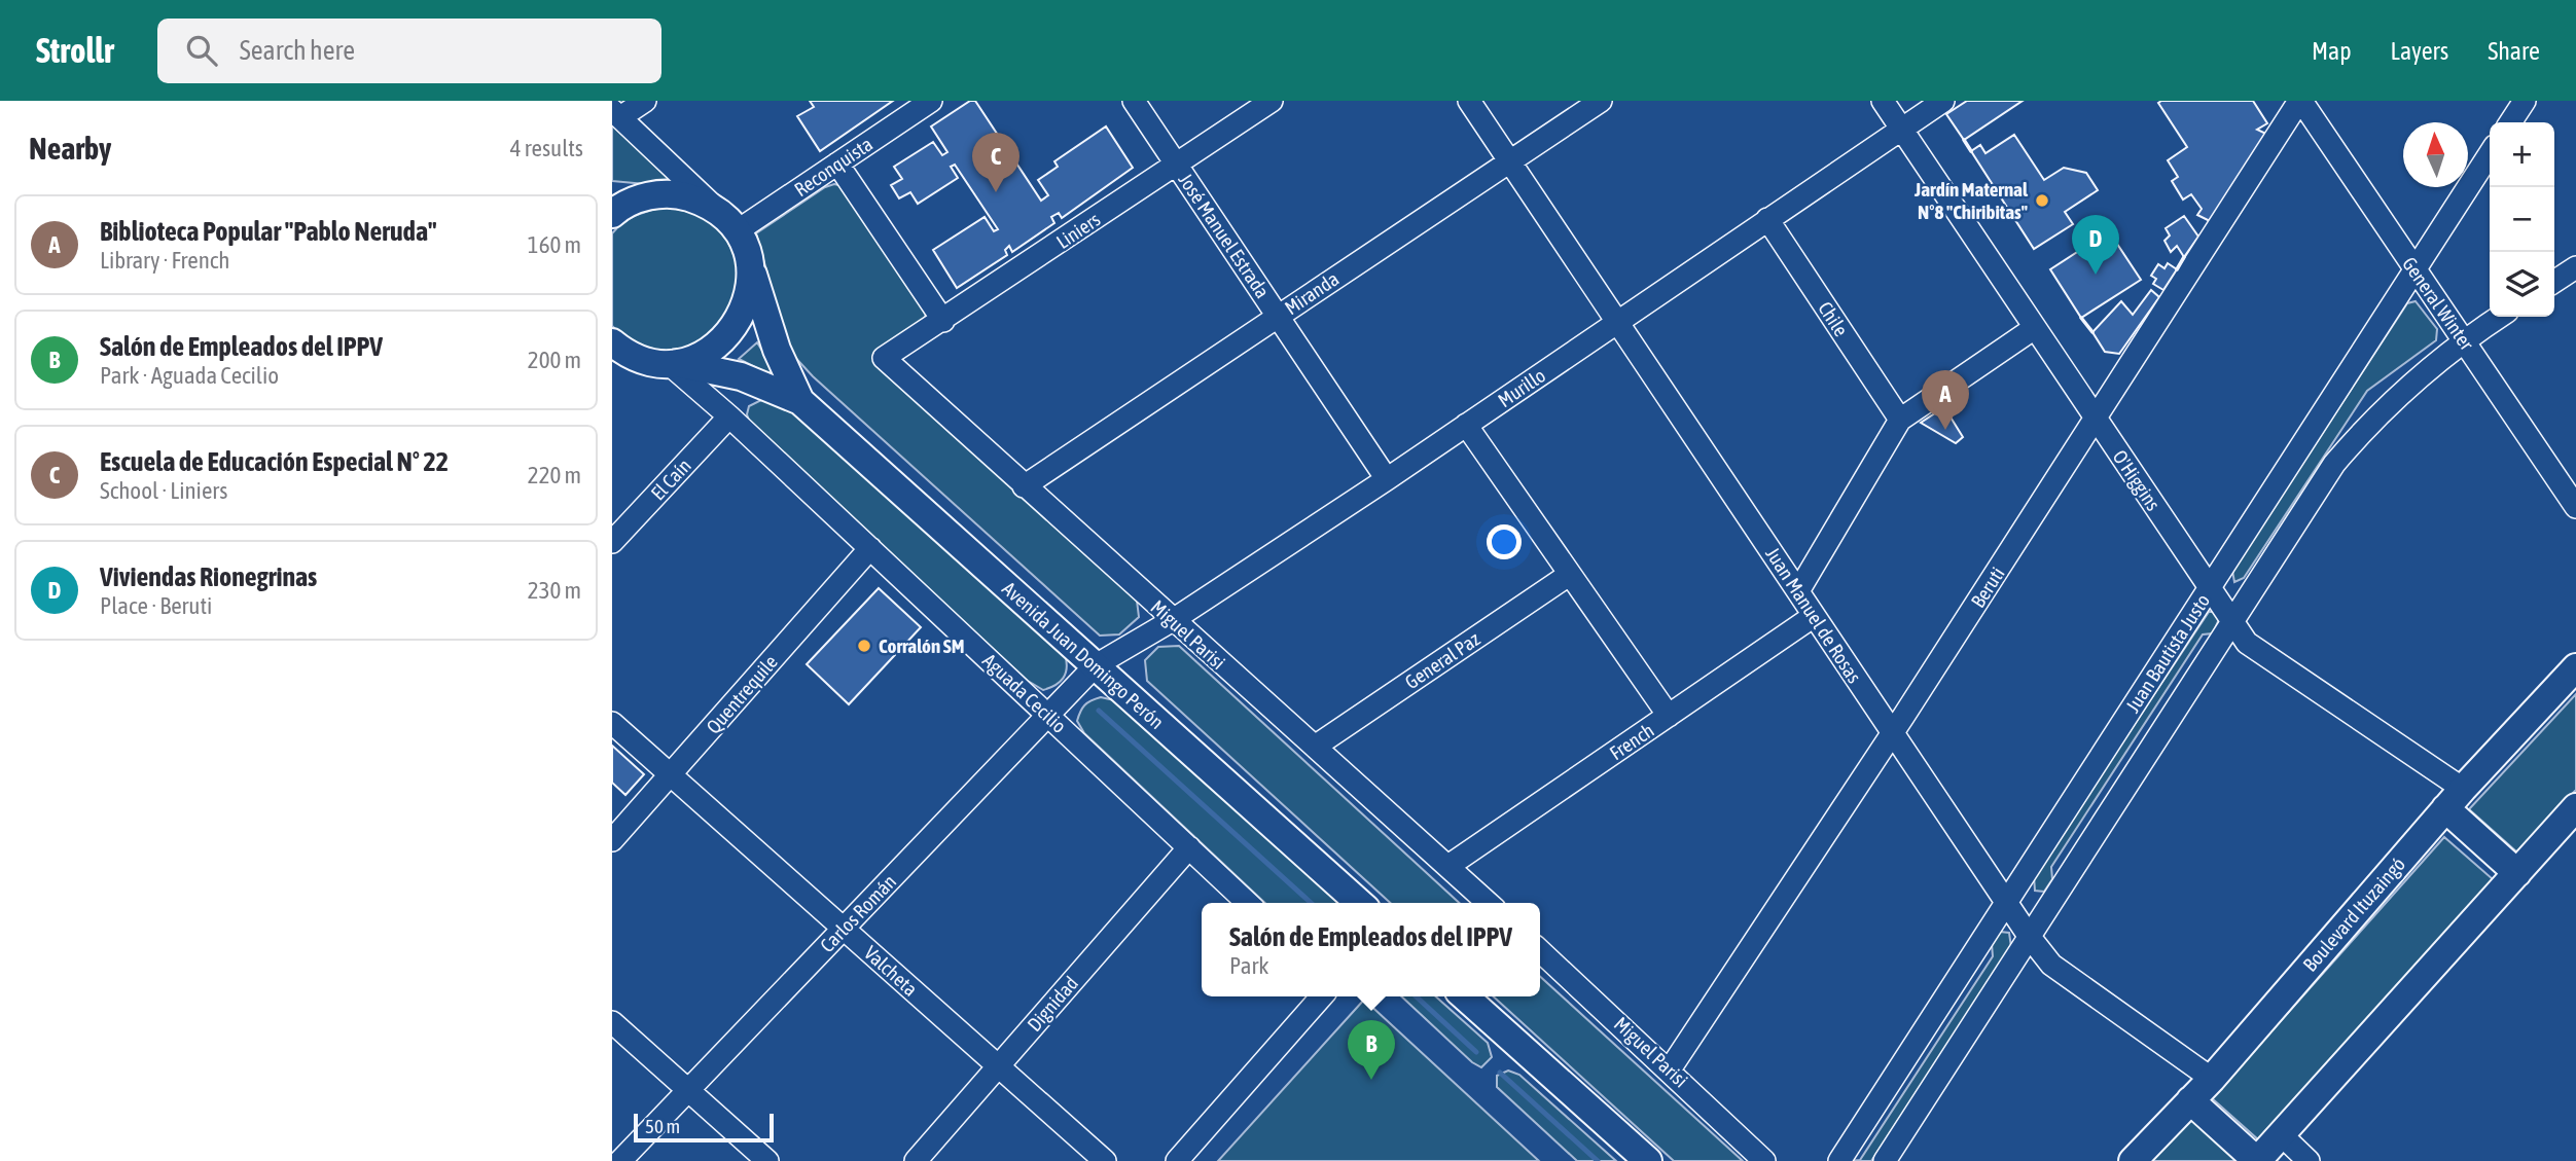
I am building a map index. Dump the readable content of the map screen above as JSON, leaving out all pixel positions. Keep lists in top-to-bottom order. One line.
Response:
{"streets":{"main road":["Avenida Juan Domingo Perón","Boulevard Ituzaingó"],"street":["Reconquista","Liniers","José Manuel Estrada","Miranda","General Winter","Chile","Murillo","El Caín","O'Higgins","Beruti","Juan Manuel de Rosas","Miguel Parisi","Juan Bautista Justo","General Paz","Aguada Cecilio","Quentrequile","French","Carlos Román","Valcheta","Dignidad"]},"crossings":[["Reconquista","Avenida Juan Domingo Perón"],["Liniers","José Manuel Estrada"],["Liniers","Miguel Parisi"],["José Manuel Estrada","Miranda"],["José Manuel Estrada","Murillo"],["Miranda","Juan Manuel de Rosas"],["Miranda","Miguel Parisi"],["General Winter","Beruti"],["General Winter","Juan Bautista Justo"],["Chile","Murillo"],["Murillo","O'Higgins"],["Murillo","Juan Manuel de Rosas"],["Murillo","Miguel Parisi"],["Murillo","Avenida Juan Domingo Perón"],["Murillo","Carlos Román"],["El Caín","Aguada Cecilio"],["O'Higgins","Beruti"],["O'Higgins","Juan Bautista Justo"],["O'Higgins","Boulevard Ituzaingó"],["Beruti","Juan Manuel de Rosas"],["Beruti","Miguel Parisi"],["Juan Manuel de Rosas","Juan Bautista Justo"],["Juan Manuel de Rosas","French"],["Juan Manuel de Rosas","Boulevard Ituzaingó"],["Miguel Parisi","General Paz"],["Miguel Parisi","French"],["Avenida Juan Domingo Perón","Aguada Cecilio"],["Avenida Juan Domingo Perón","Carlos Román"],["Aguada Cecilio","Quentrequile"],["Aguada Cecilio","Carlos Román"],["Aguada Cecilio","Dignidad"],["Quentrequile","Valcheta"],["Carlos Román","Valcheta"],["Valcheta","Dignidad"]],"places":["Jardín Maternal N°8 \"Chiribitas\"","Corralón SM"],"scale_bar":"50 m","north":"top","page":{"header":"Strollr","search":"Search here","nav":["Map","Layers","Share"],"heading":["Nearby","4 results"],"map_buttons":["+","−"],"pins":["C","D","A","B"],"list":[{"mark":"A","name":"Biblioteca Popular \"Pablo Neruda\"","note":"Library · French","value":"160 m"},{"mark":"B","name":"Salón de Empleados del IPPV","note":"Park · Aguada Cecilio","value":"200 m"},{"mark":"C","name":"Escuela de Educación Especial N° 22","note":"School · Liniers","value":"220 m"},{"mark":"D","name":"Viviendas Rionegrinas","note":"Place · Beruti","value":"230 m"}],"popup":["Salón de Empleados del IPPV","Park"],"scale":"50 m"}}
